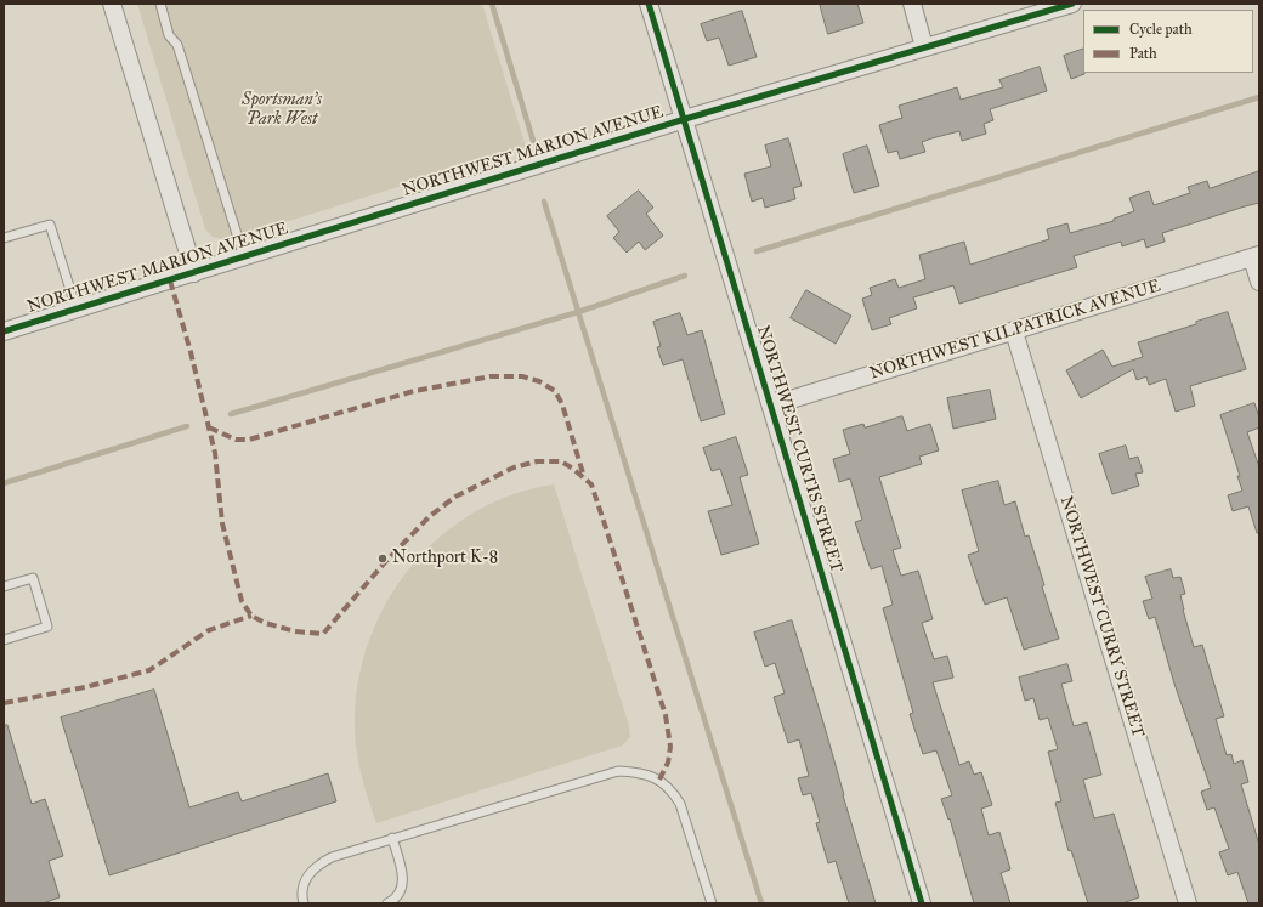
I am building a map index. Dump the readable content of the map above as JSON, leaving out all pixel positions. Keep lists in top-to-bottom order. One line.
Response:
{"streets":{"street":["NORTHWEST MARION AVENUE","NORTHWEST KILPATRICK AVENUE","NORTHWEST CURTIS STREET","NORTHWEST CURRY STREET"]},"crossings":[["NORTHWEST MARION AVENUE","NORTHWEST CURTIS STREET"],["NORTHWEST KILPATRICK AVENUE","NORTHWEST CURTIS STREET"],["NORTHWEST KILPATRICK AVENUE","NORTHWEST CURRY STREET"]],"parks":["Sportsman's Park West"],"places":["Northport K-8"],"legend":["Cycle path","Path"]}
